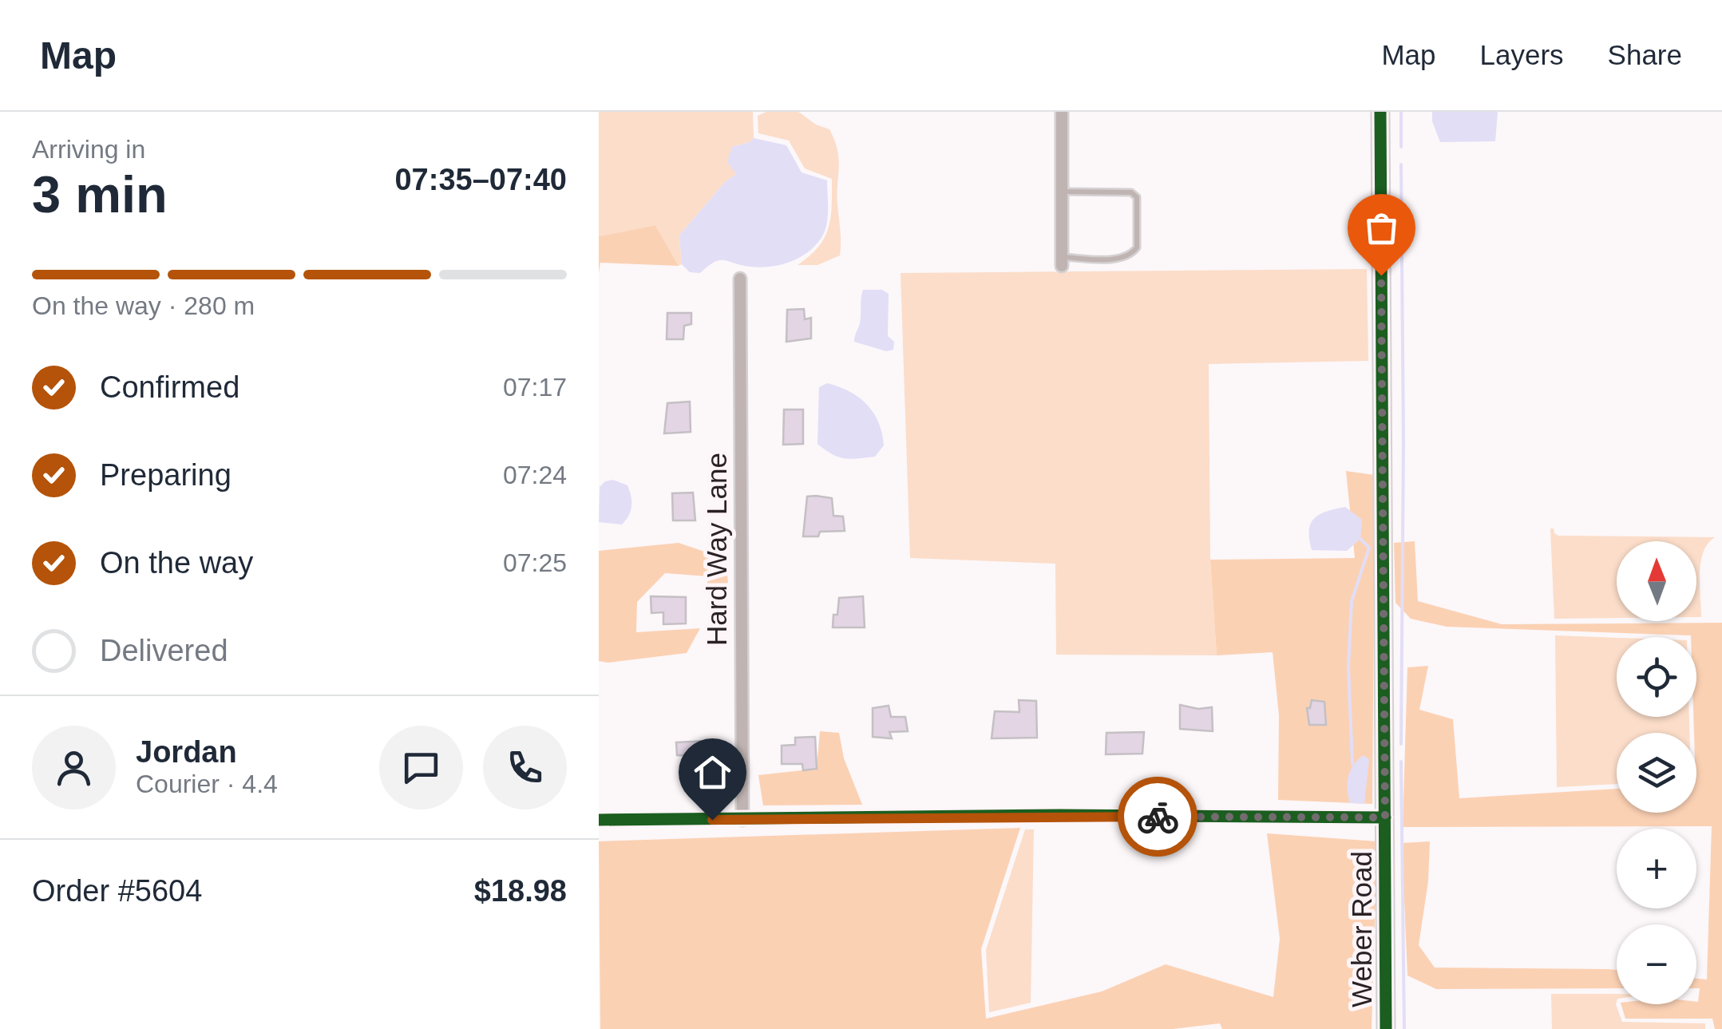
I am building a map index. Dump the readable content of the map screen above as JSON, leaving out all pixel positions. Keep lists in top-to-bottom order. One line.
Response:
{"streets":{"street":["Hard Way Lane","Weber Road"]},"north":"top","page":{"header":"Map","nav":["Map","Layers","Share"],"heading":["3 min","Arriving in","07:35–07:40"],"panel":["Jordan","Courier · 4.4","Order #5604","$18.98"],"bar":"On the way · 280 m","list":[["Confirmed","07:17"],["Preparing","07:24"],["On the way","07:25"],"Delivered"],"map_buttons":["+","−"]}}
